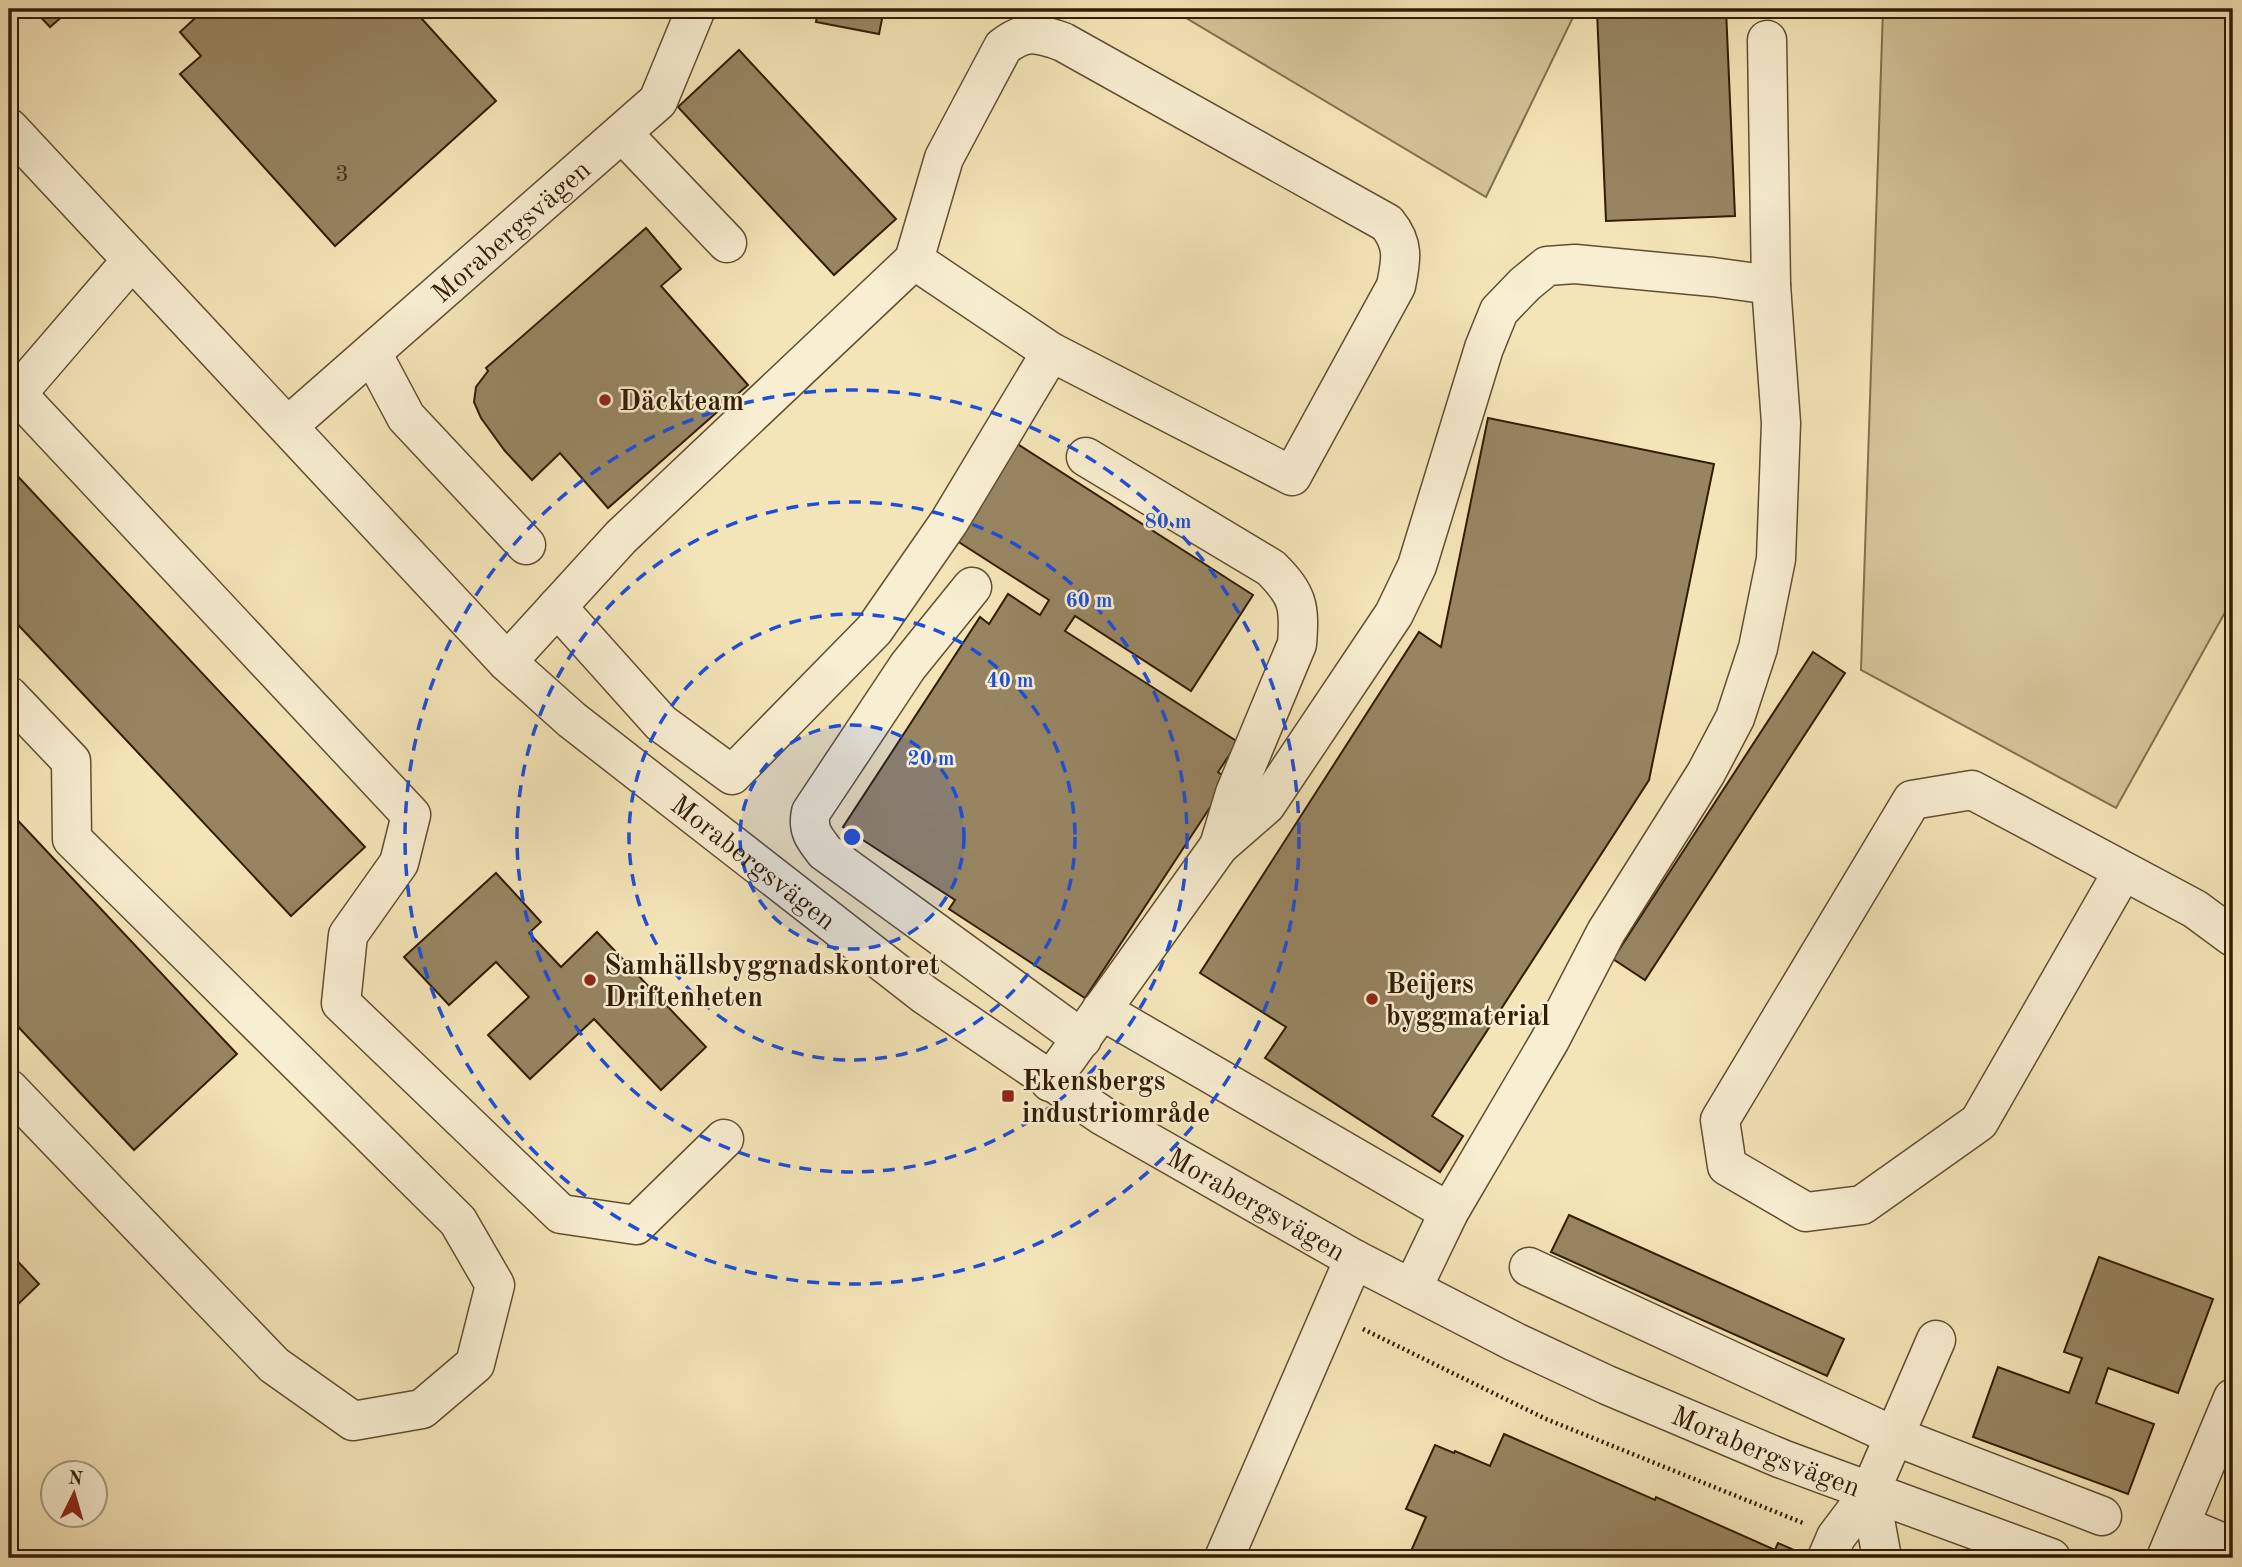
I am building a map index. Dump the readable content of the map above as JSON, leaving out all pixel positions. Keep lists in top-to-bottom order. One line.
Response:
{"streets":{"street":["Morabergsvägen"]},"places":{"other":["Däckteam","Samhällsbyggnadskontoret Driftenheten","Beijers byggmaterial"],"transit":["Ekensbergs industriområde"]},"house_numbers":["3"],"north":"top","rings":["80 m","60 m","40 m","20 m"]}
